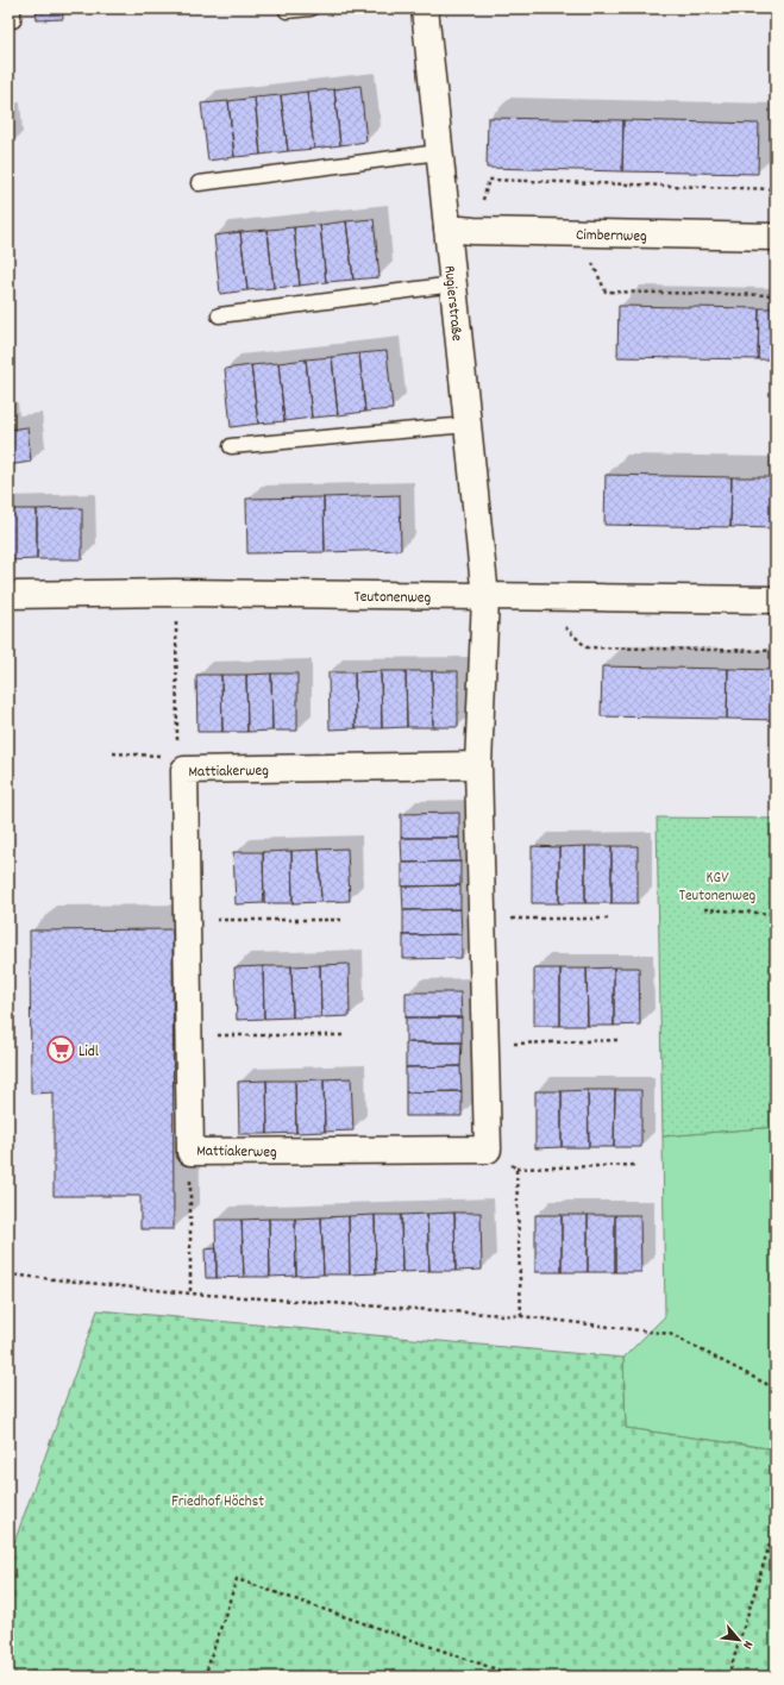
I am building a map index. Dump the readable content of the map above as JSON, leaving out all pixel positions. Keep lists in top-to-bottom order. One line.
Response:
{"streets":{"street":["Cimbernweg","Rugierstraße","Teutonenweg","Mattiakerweg"]},"crossings":[["Cimbernweg","Rugierstraße"],["Rugierstraße","Teutonenweg"]],"parks":["KGV Teutonenweg","Friedhof Höchst"],"places":{"supermarket":["Lidl"]},"north":"bottom right"}
